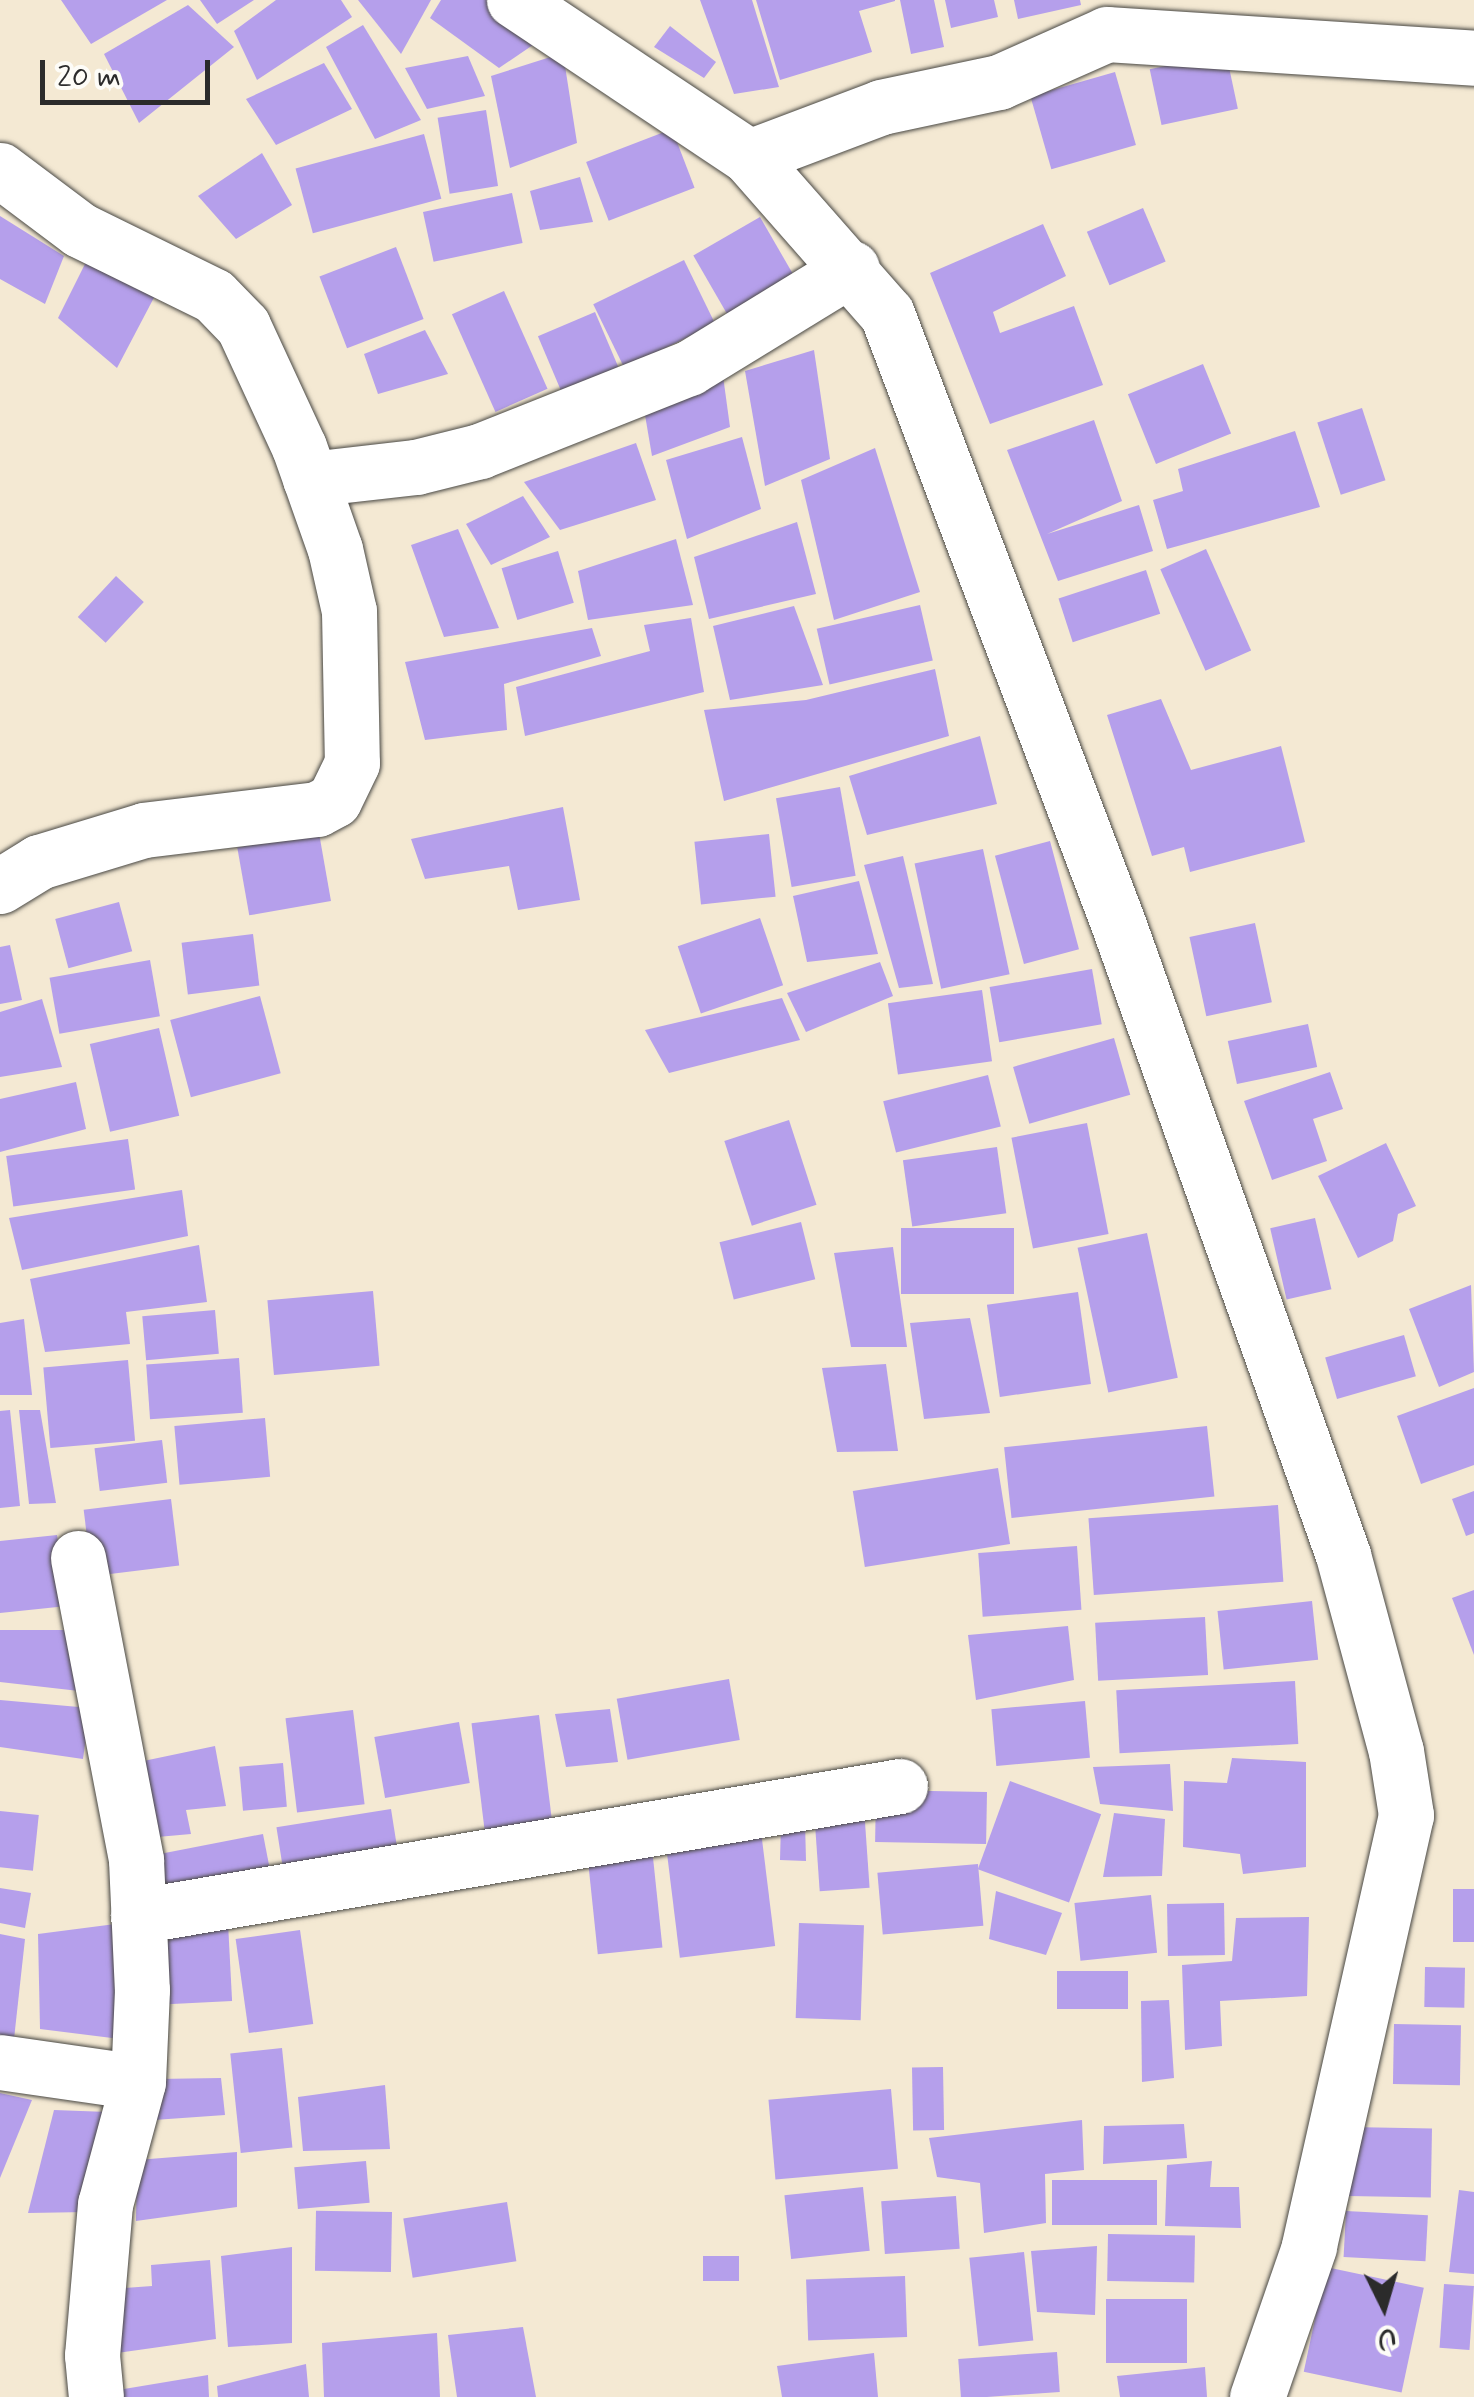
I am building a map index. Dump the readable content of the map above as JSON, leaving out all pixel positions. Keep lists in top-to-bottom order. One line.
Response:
{"scale_bar":"20 m","north":"bottom"}
